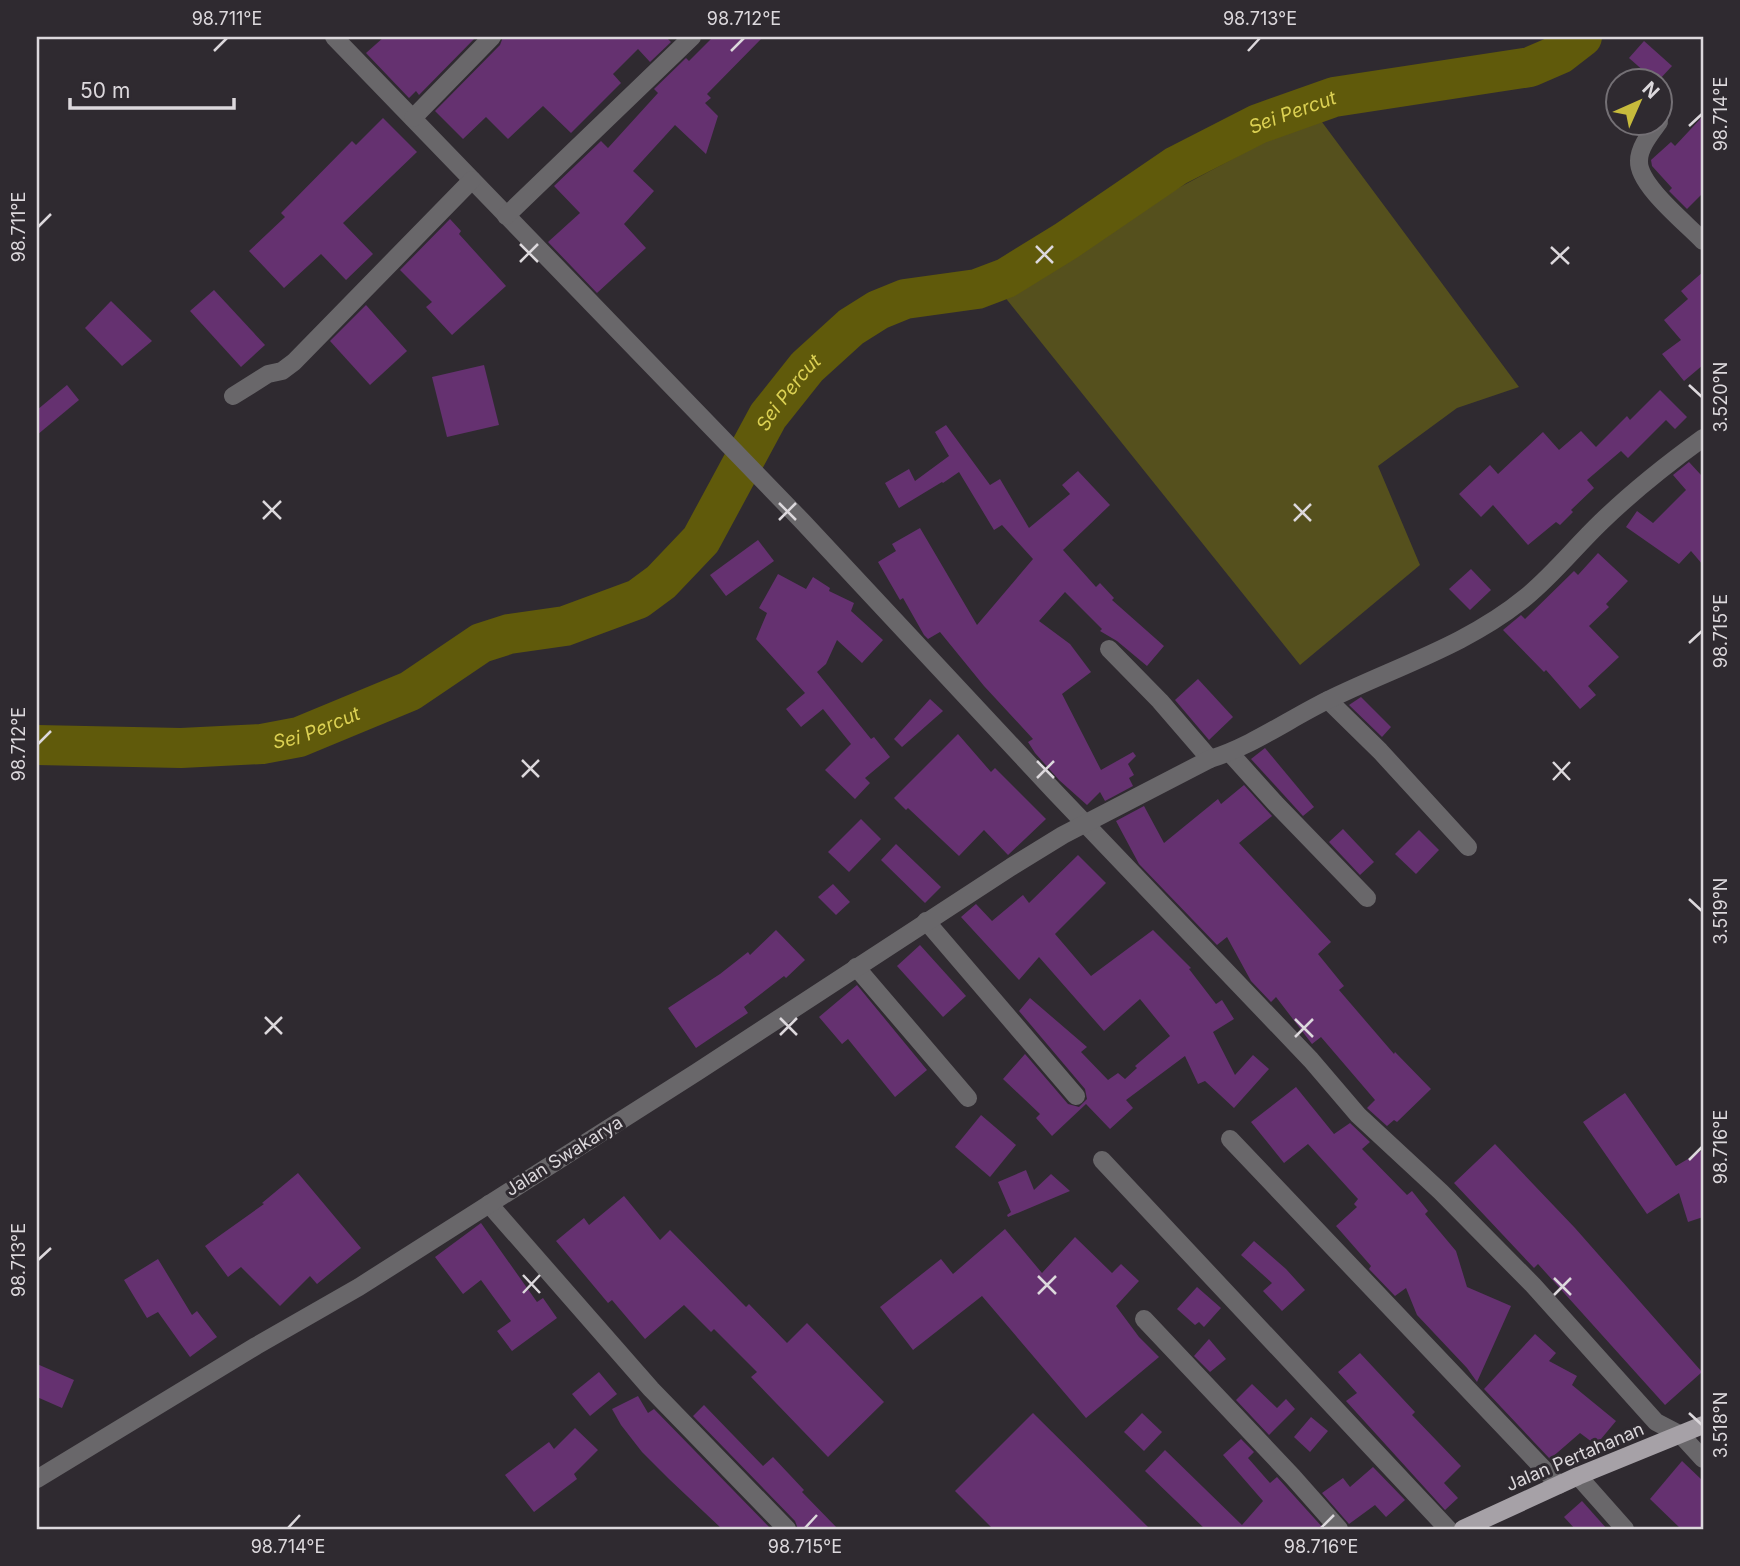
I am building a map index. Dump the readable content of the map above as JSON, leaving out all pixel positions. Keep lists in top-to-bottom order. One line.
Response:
{"streets":{"main road":["Jalan Pertahanan"],"street":["Jalan Swakarya"]},"water":["Sei Percut"],"scale_bar":"50 m","north":"top right","coordinates":["98.711°E","98.712°E","98.713°E","98.714°E","3.520°N","98.715°E","3.519°N","98.716°E","3.518°N"]}
